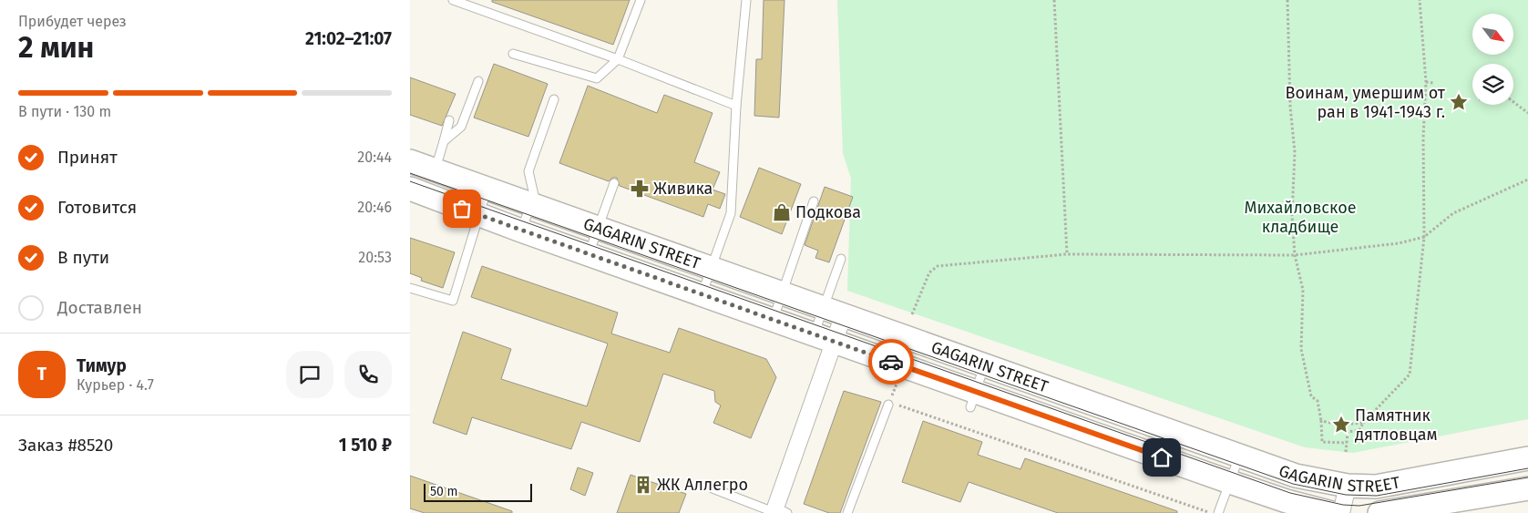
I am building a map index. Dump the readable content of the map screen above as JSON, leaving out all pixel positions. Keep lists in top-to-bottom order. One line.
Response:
{"streets":{"main road":["GAGARIN STREET"]},"parks":["Михайловское кладбище"],"places":{"place":["Воинам, умершим от ран в 1941-1943 г.","Памятник дятловцам"],"pharmacy":["Живика"],"shop":["Подкова"],"building":["ЖК Аллегро"]},"scale_bar":"50 m","north":"bottom right","page":{"heading":["2 мин","Прибудет через","21:02–21:07"],"panel":["Тимур","Курьер · 4.7","Заказ #8520","1 510 ₽"],"bar":"В пути · 130 m","list":[["Принят","20:44"],["Готовится","20:46"],["В пути","20:53"],"Доставлен"],"round":"Т","scale":"50 m"}}
